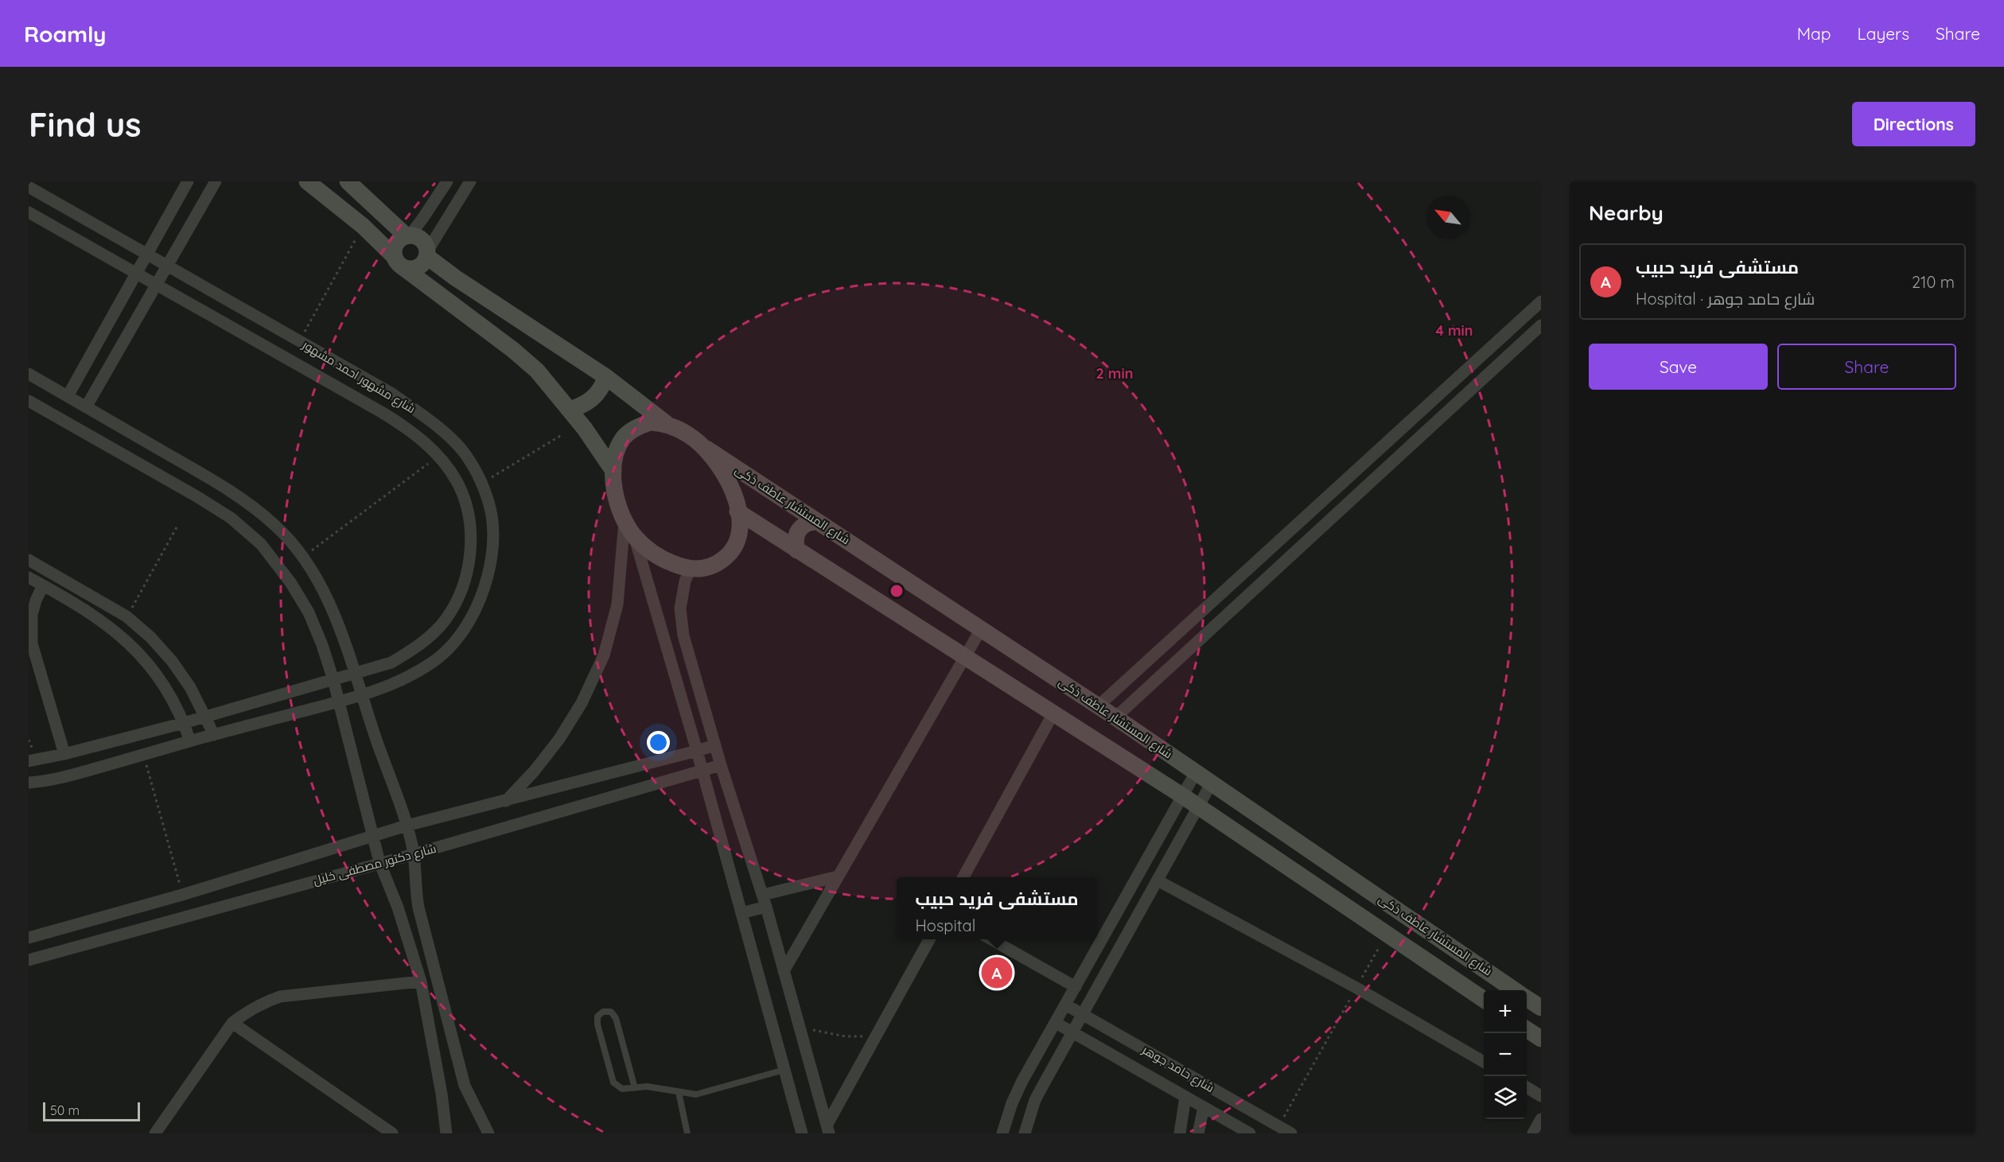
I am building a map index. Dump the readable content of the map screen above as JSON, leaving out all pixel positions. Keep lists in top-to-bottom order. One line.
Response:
{"streets":{"street":["شارع مشهور احمد مشهور","شارع المستشار عاطف ذكى","شارع دكتور مصطفى خليل","شارع حامد جوهر"]},"scale_bar":"50 m","north":"top left","page":{"header":"Roamly","nav":["Map","Layers","Share"],"buttons":["Directions",["Save","Share"]],"title":"Find us","heading":"Nearby","list":[{"mark":"A","name":"مستشفى فريد حبيب","note":"Hospital · شارع حامد جوهر","value":"210 m"}],"popup":["مستشفى فريد حبيب","Hospital"],"pins":"A","map_buttons":["+","−"],"scale":"50 m"},"rings":["4 min","2 min"]}
